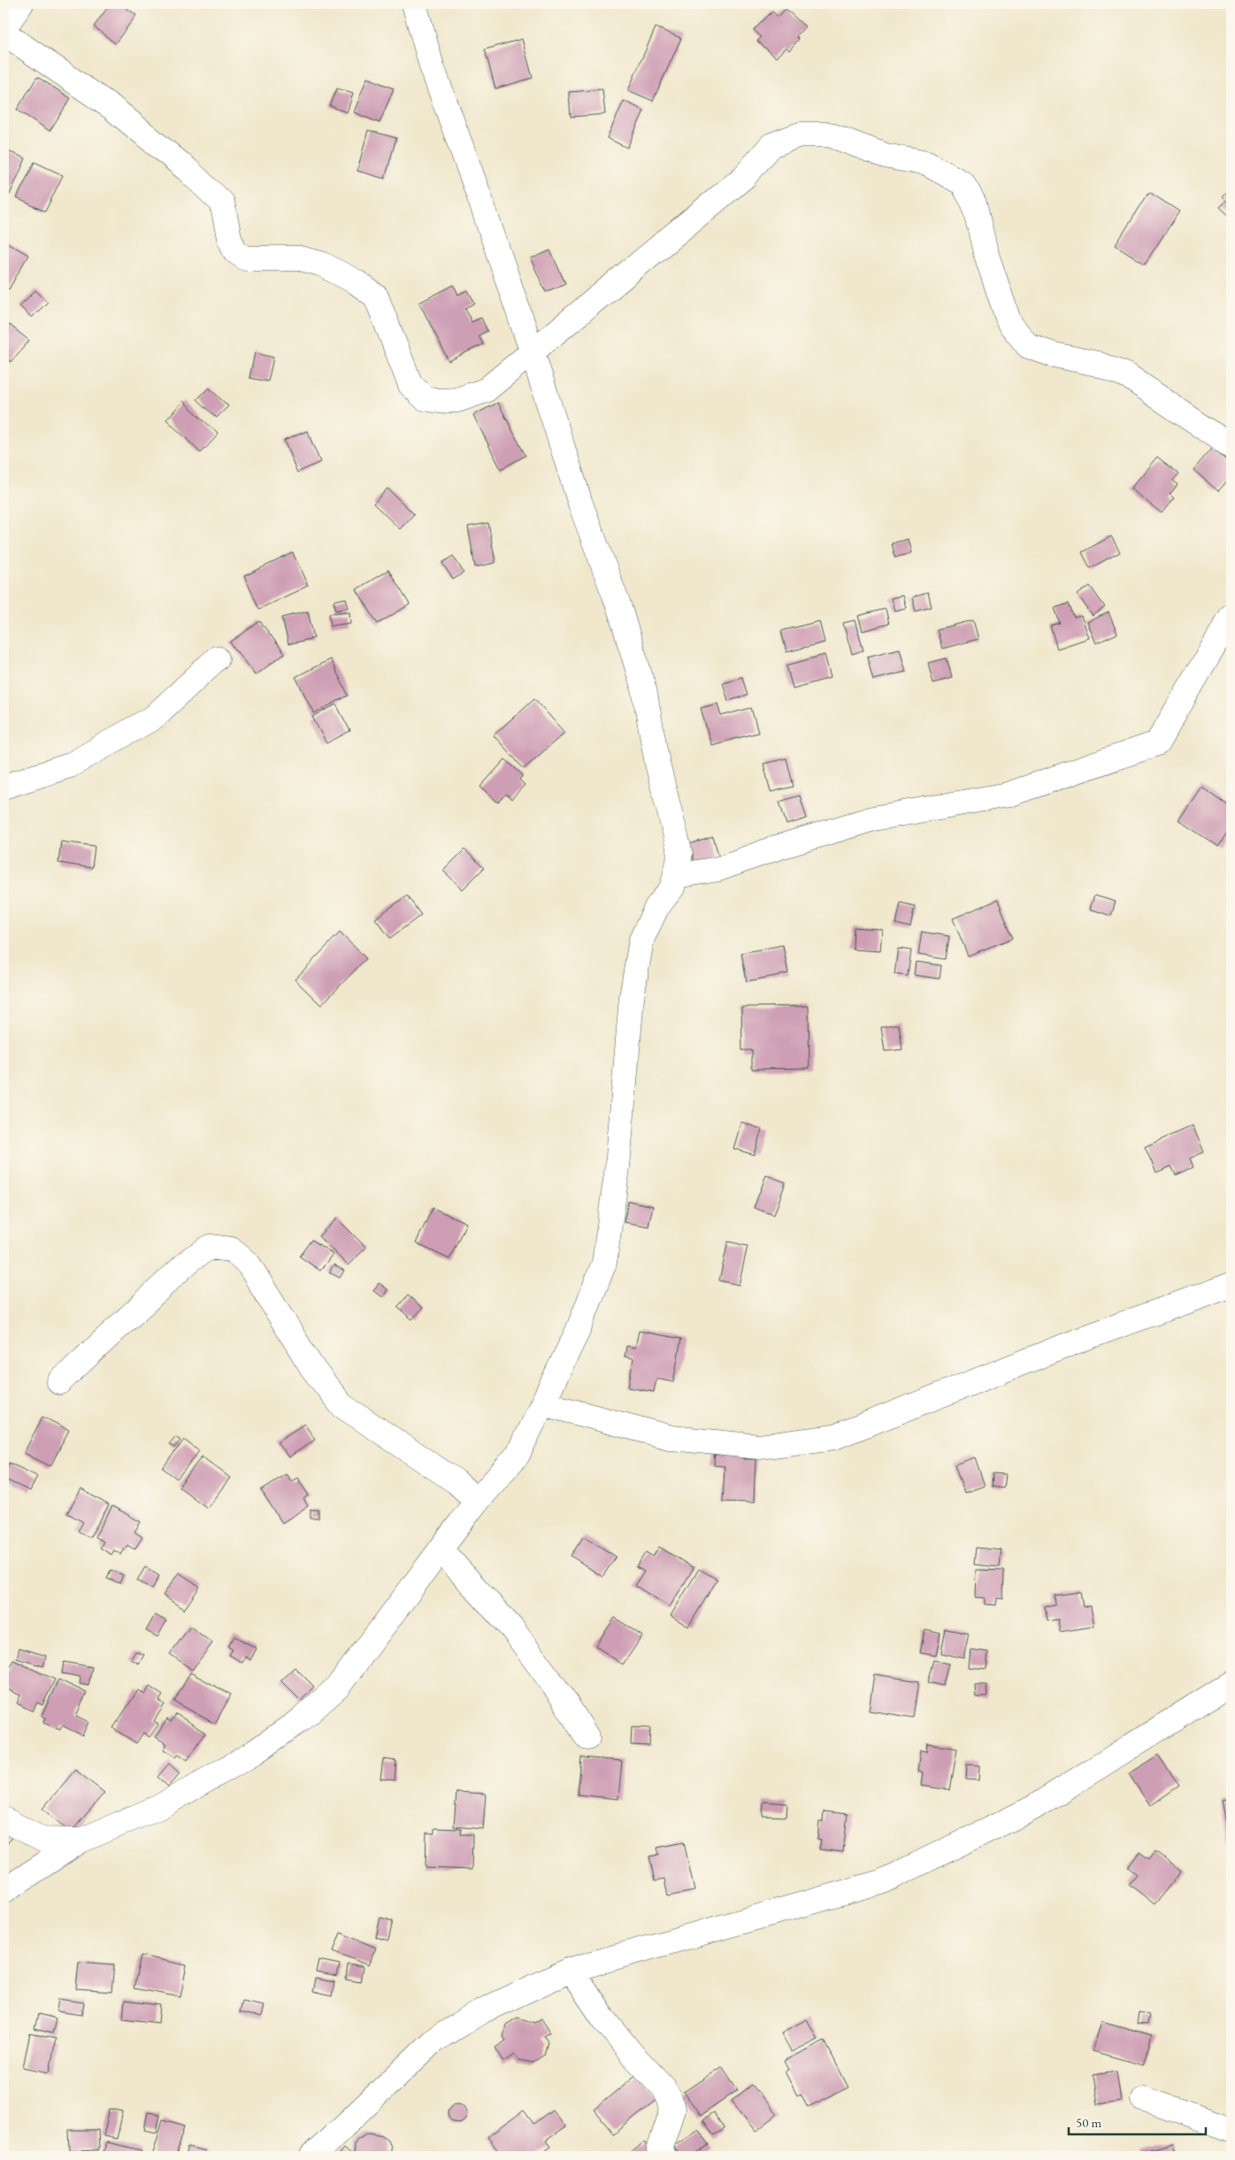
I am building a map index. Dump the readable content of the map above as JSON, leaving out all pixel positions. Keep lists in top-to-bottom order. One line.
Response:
{"scale_bar":"50 m"}
